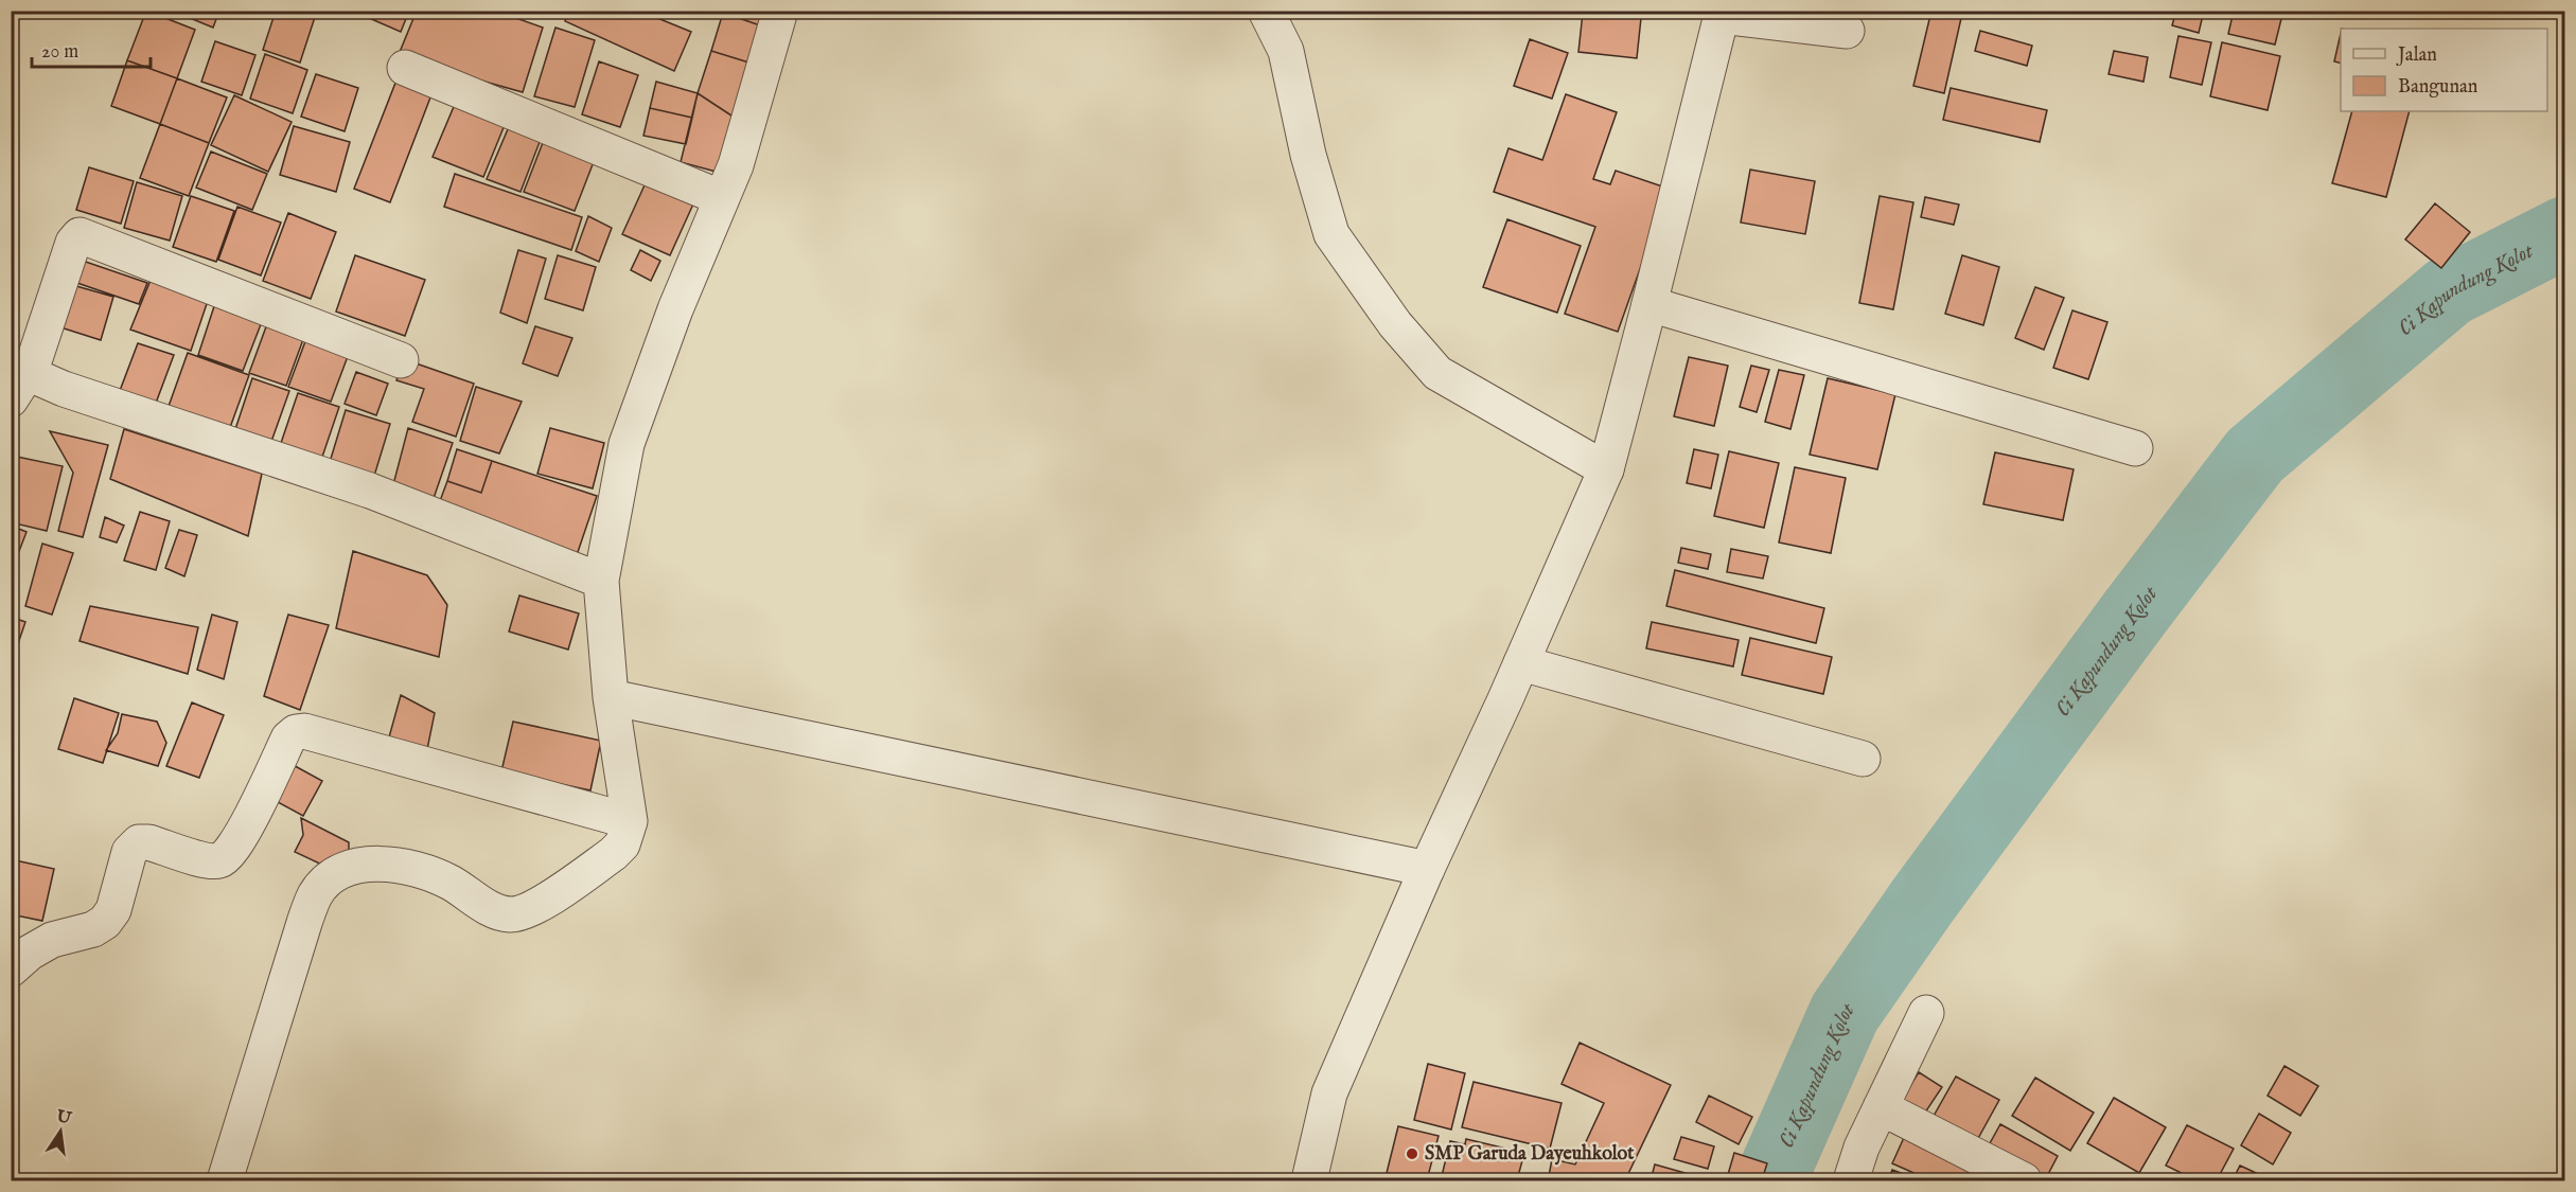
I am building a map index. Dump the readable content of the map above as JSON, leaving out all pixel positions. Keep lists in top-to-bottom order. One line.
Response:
{"water":["Ci Kapundung Kolot"],"places":["SMP Garuda Dayeuhkolot"],"legend":["Jalan","Bangunan"],"scale_bar":"20 m","north":"top"}
